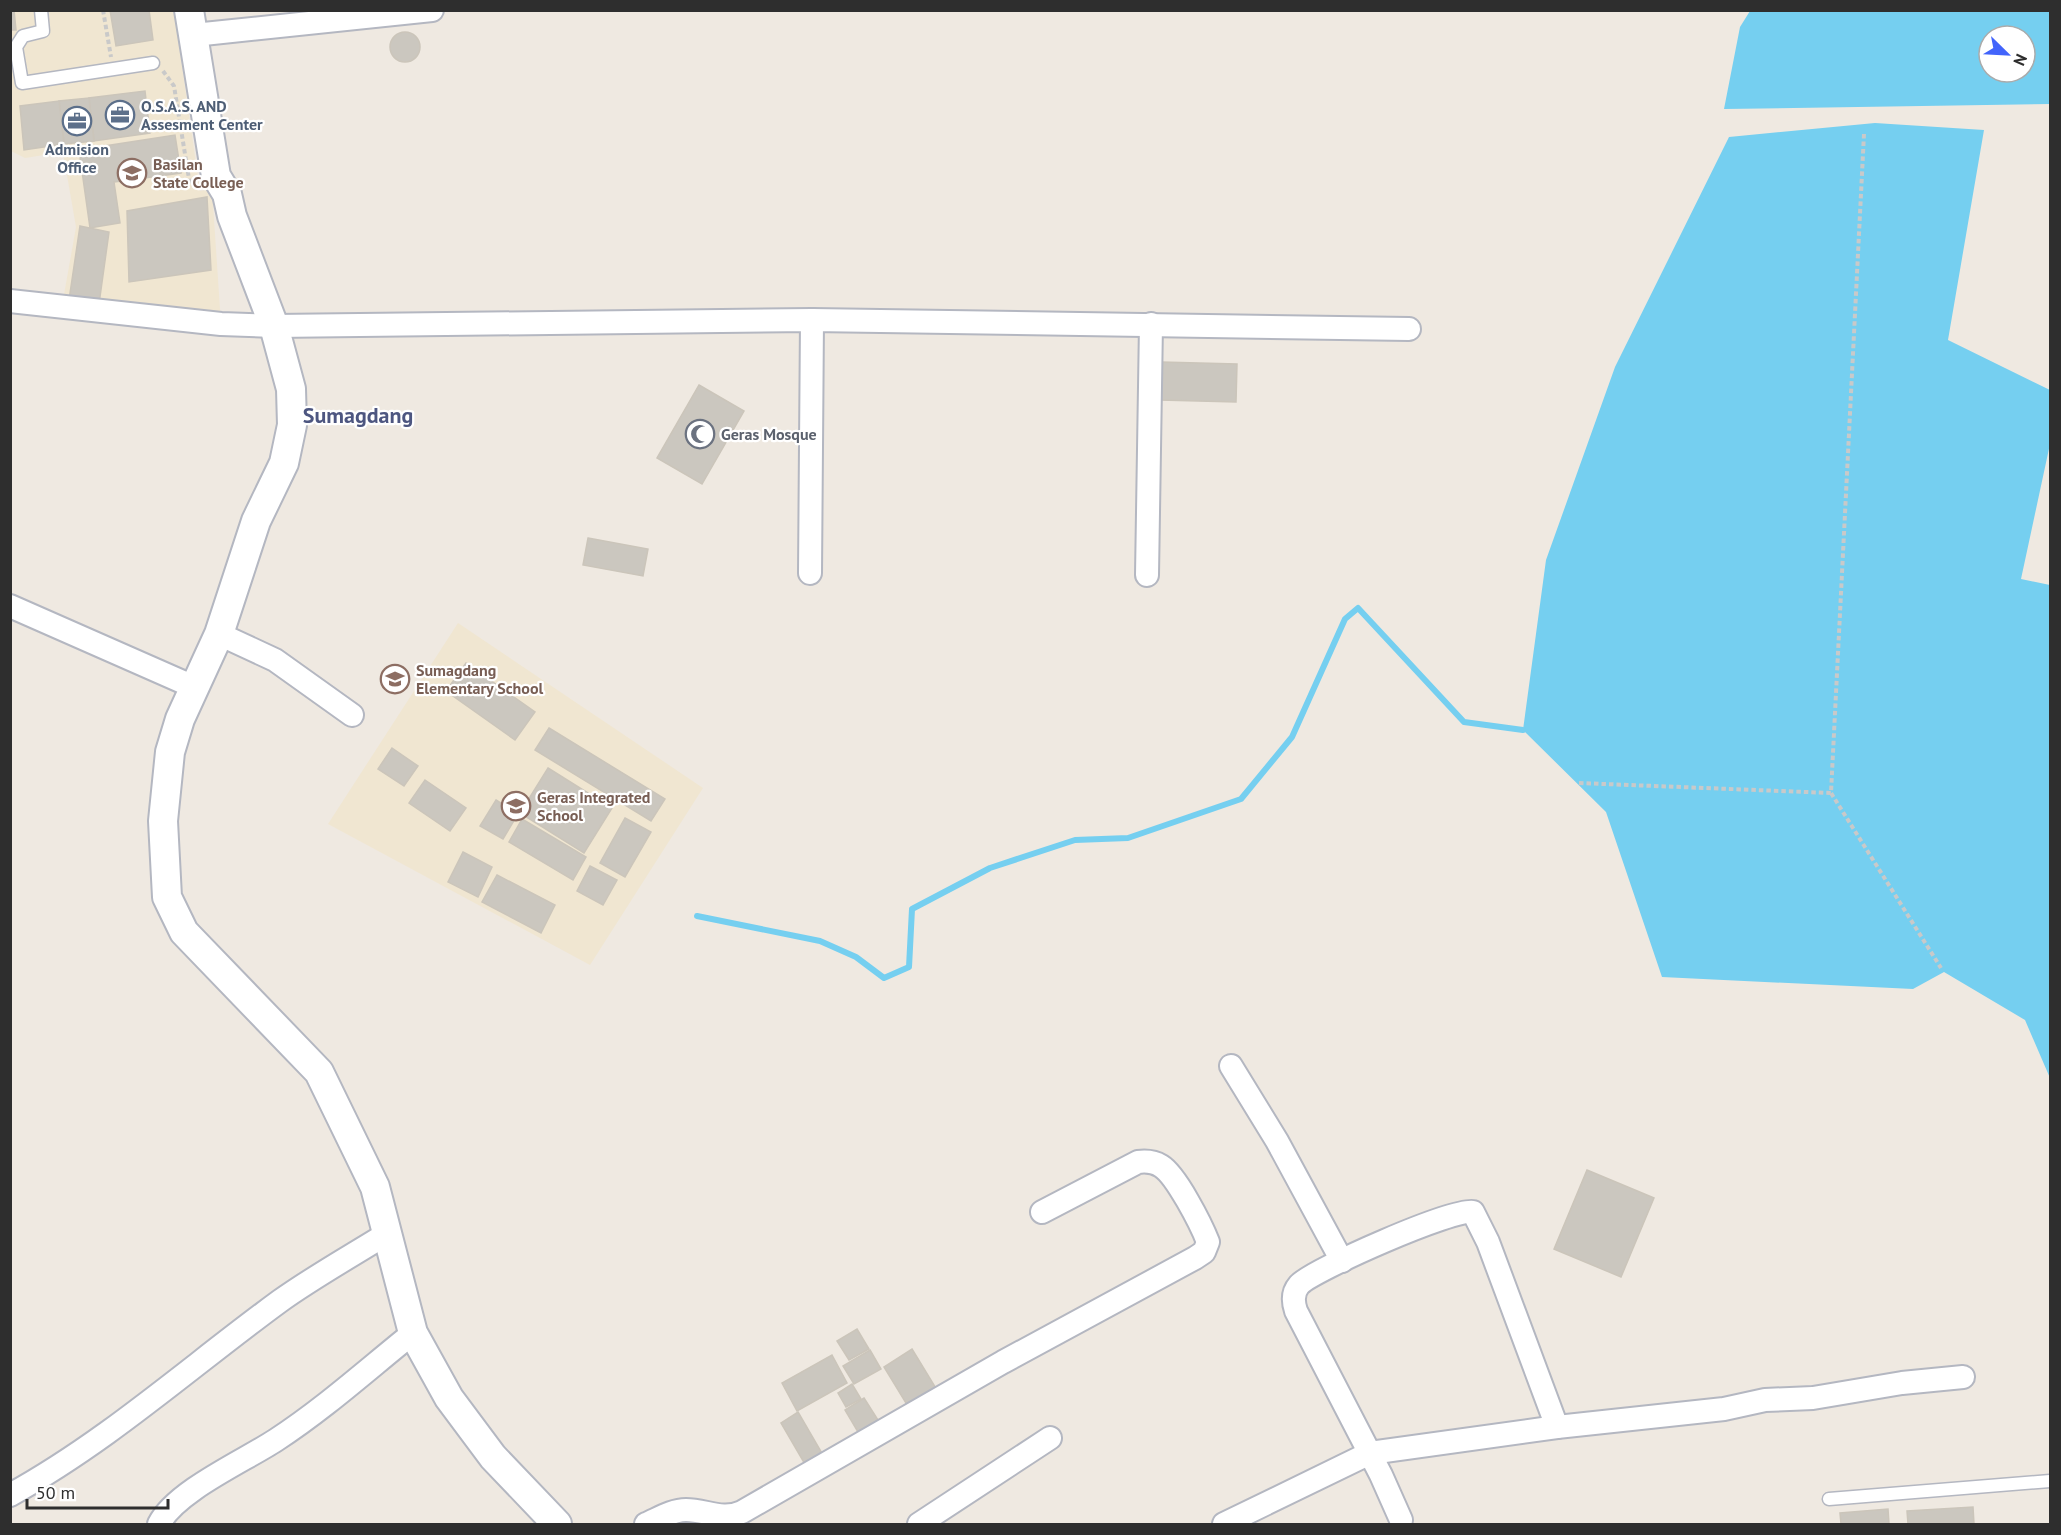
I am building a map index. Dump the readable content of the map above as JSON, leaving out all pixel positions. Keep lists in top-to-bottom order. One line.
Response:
{"districts":["Sumagdang"],"places":{"office":["O.S.A.S. AND Assesment Center","Admision Office"],"school or university":["Basilan State College","Sumagdang Elementary School","Geras Integrated School"],"mosque":["Geras Mosque"]},"scale_bar":"50 m","north":"bottom right"}
